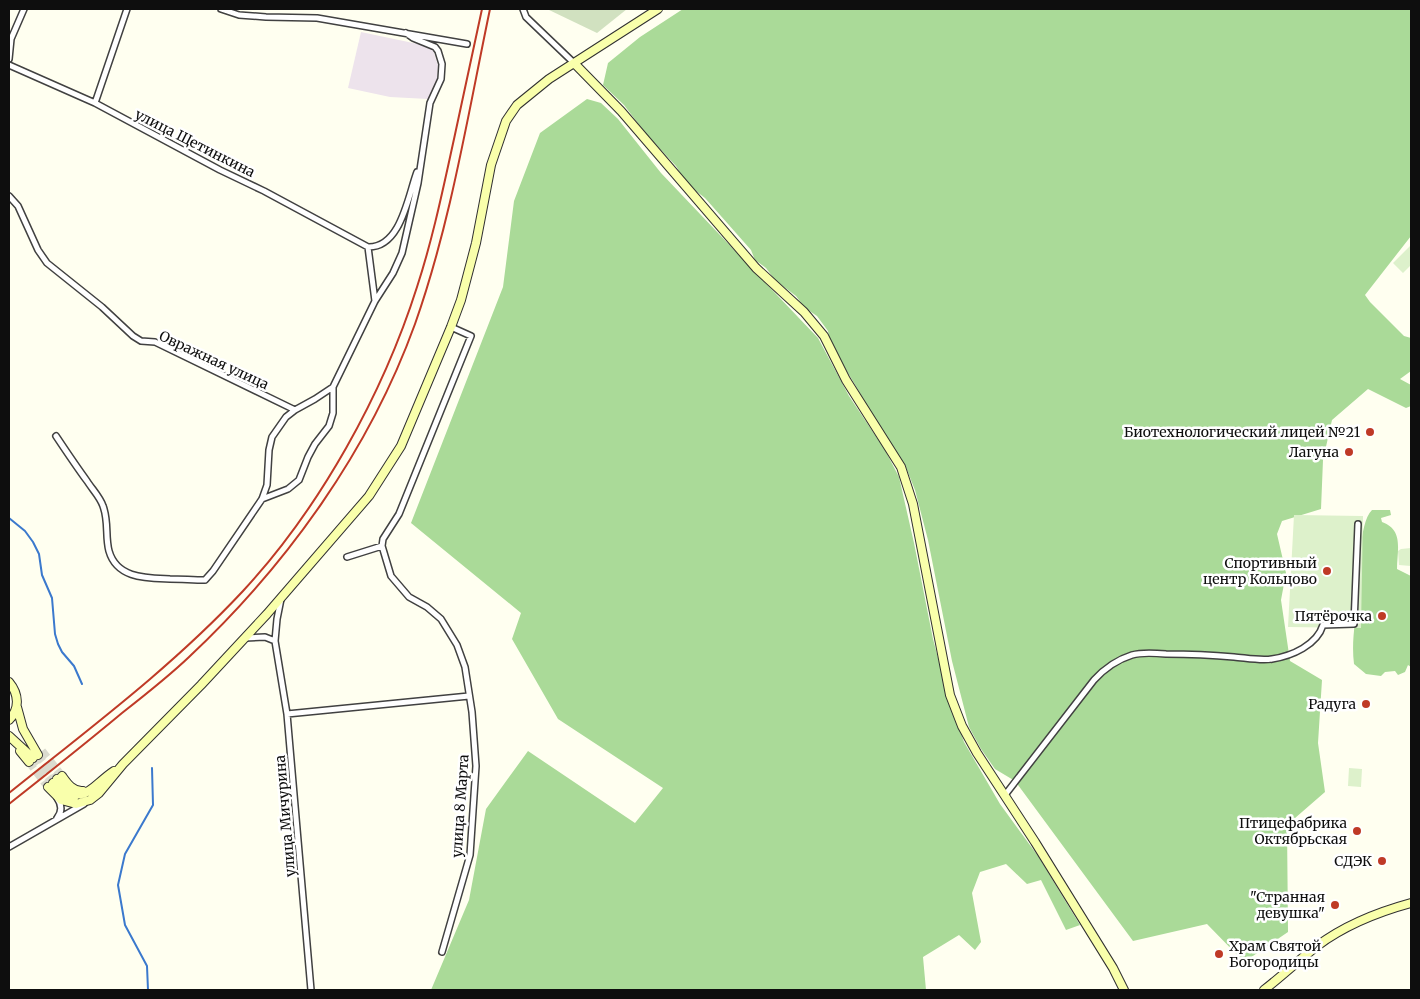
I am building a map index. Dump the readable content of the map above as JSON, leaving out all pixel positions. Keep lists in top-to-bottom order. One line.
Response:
{"streets":{"street":["улица Щетинкина","Овражная улица","улица 8 Марта","улица Мичурина"]},"places":["Биотехнологический лицей №21","Лагуна","Спортивный центр Кольцово","Пятёрочка","Радуга","Птицефабрика Октябрьская","СДЭК","\"Странная девушка\"","Храм Святой Богородицы"]}
